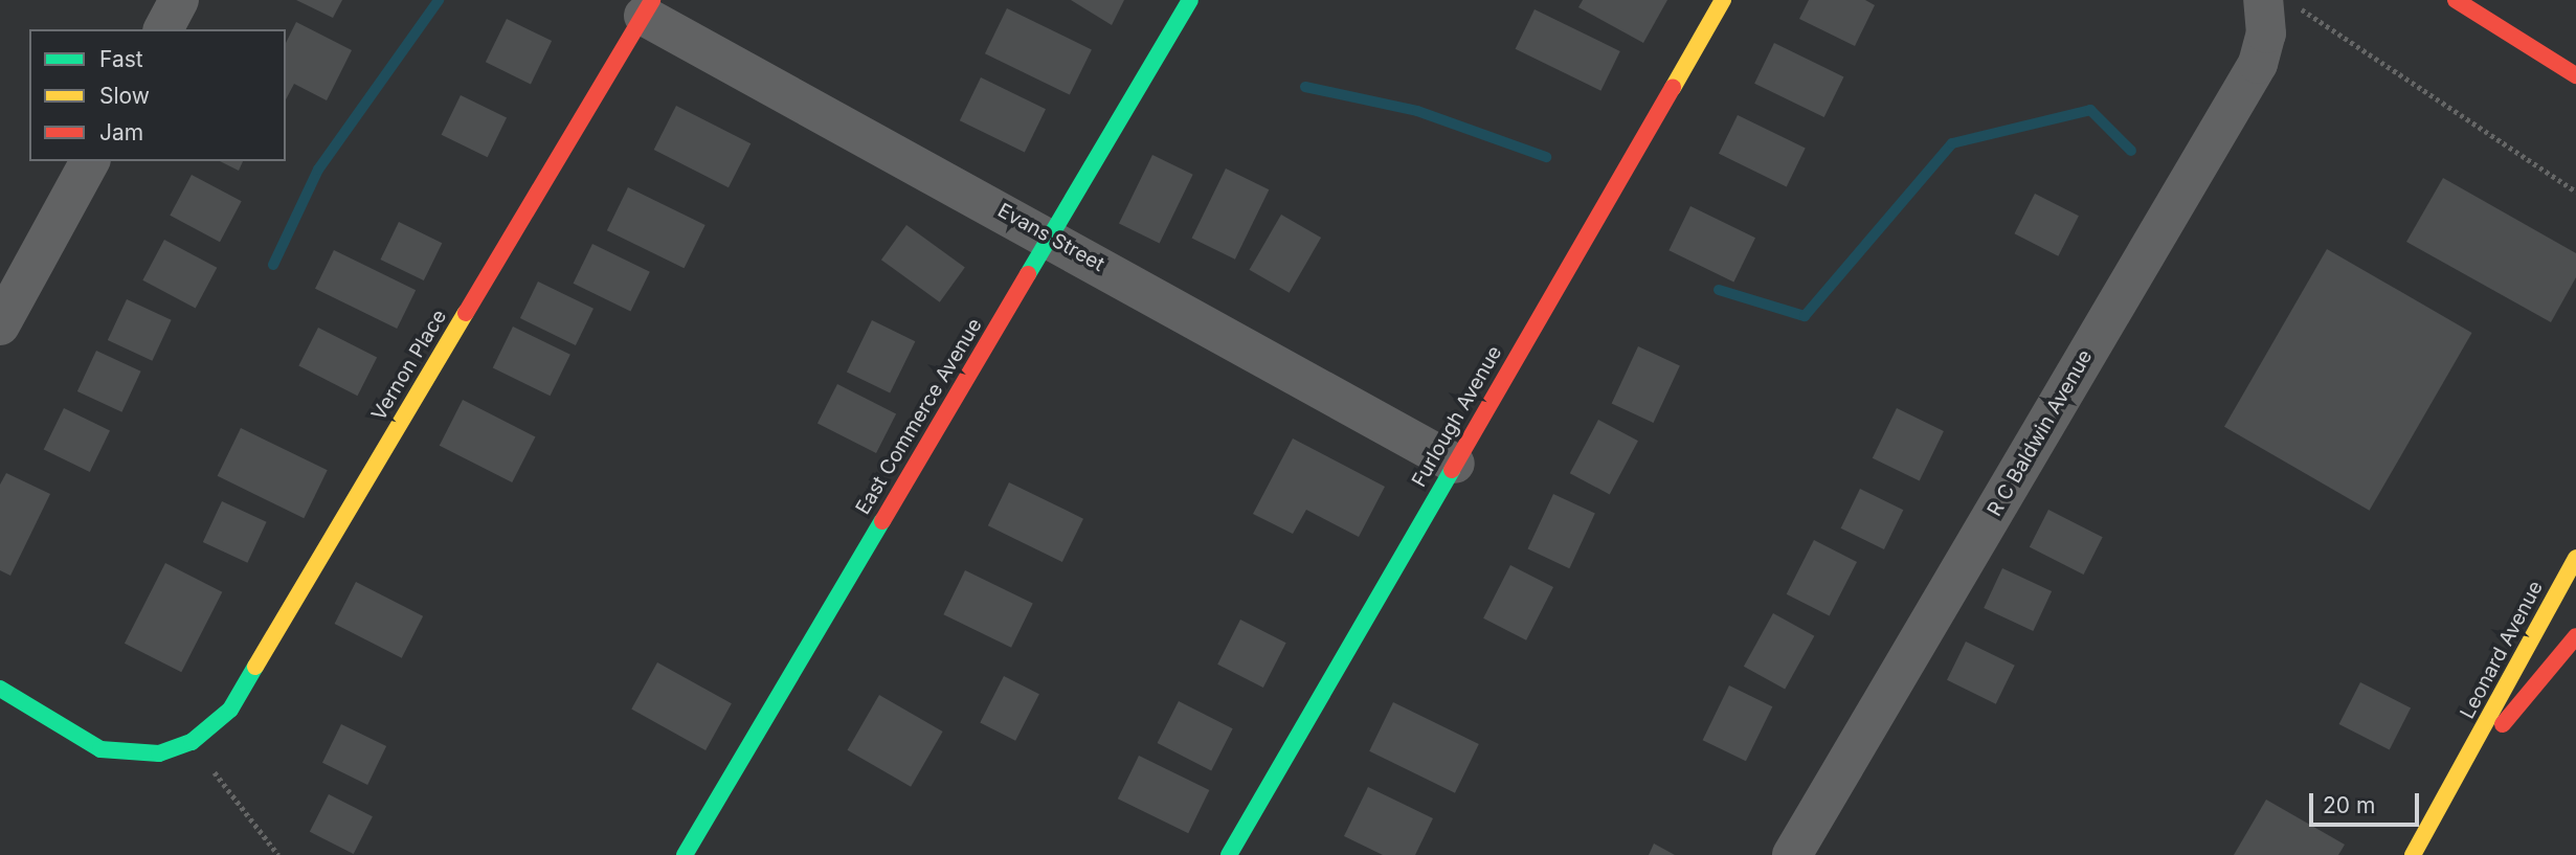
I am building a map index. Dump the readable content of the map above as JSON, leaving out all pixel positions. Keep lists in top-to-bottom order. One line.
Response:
{"streets":{"street":["Evans Street","Vernon Place","East Commerce Avenue","Furlough Avenue","R C Baldwin Avenue","Leonard Avenue"]},"crossings":[["Evans Street","Vernon Place"],["Evans Street","East Commerce Avenue"],["Evans Street","Furlough Avenue"]],"legend":["Fast","Slow","Jam"],"scale_bar":"20 m"}
